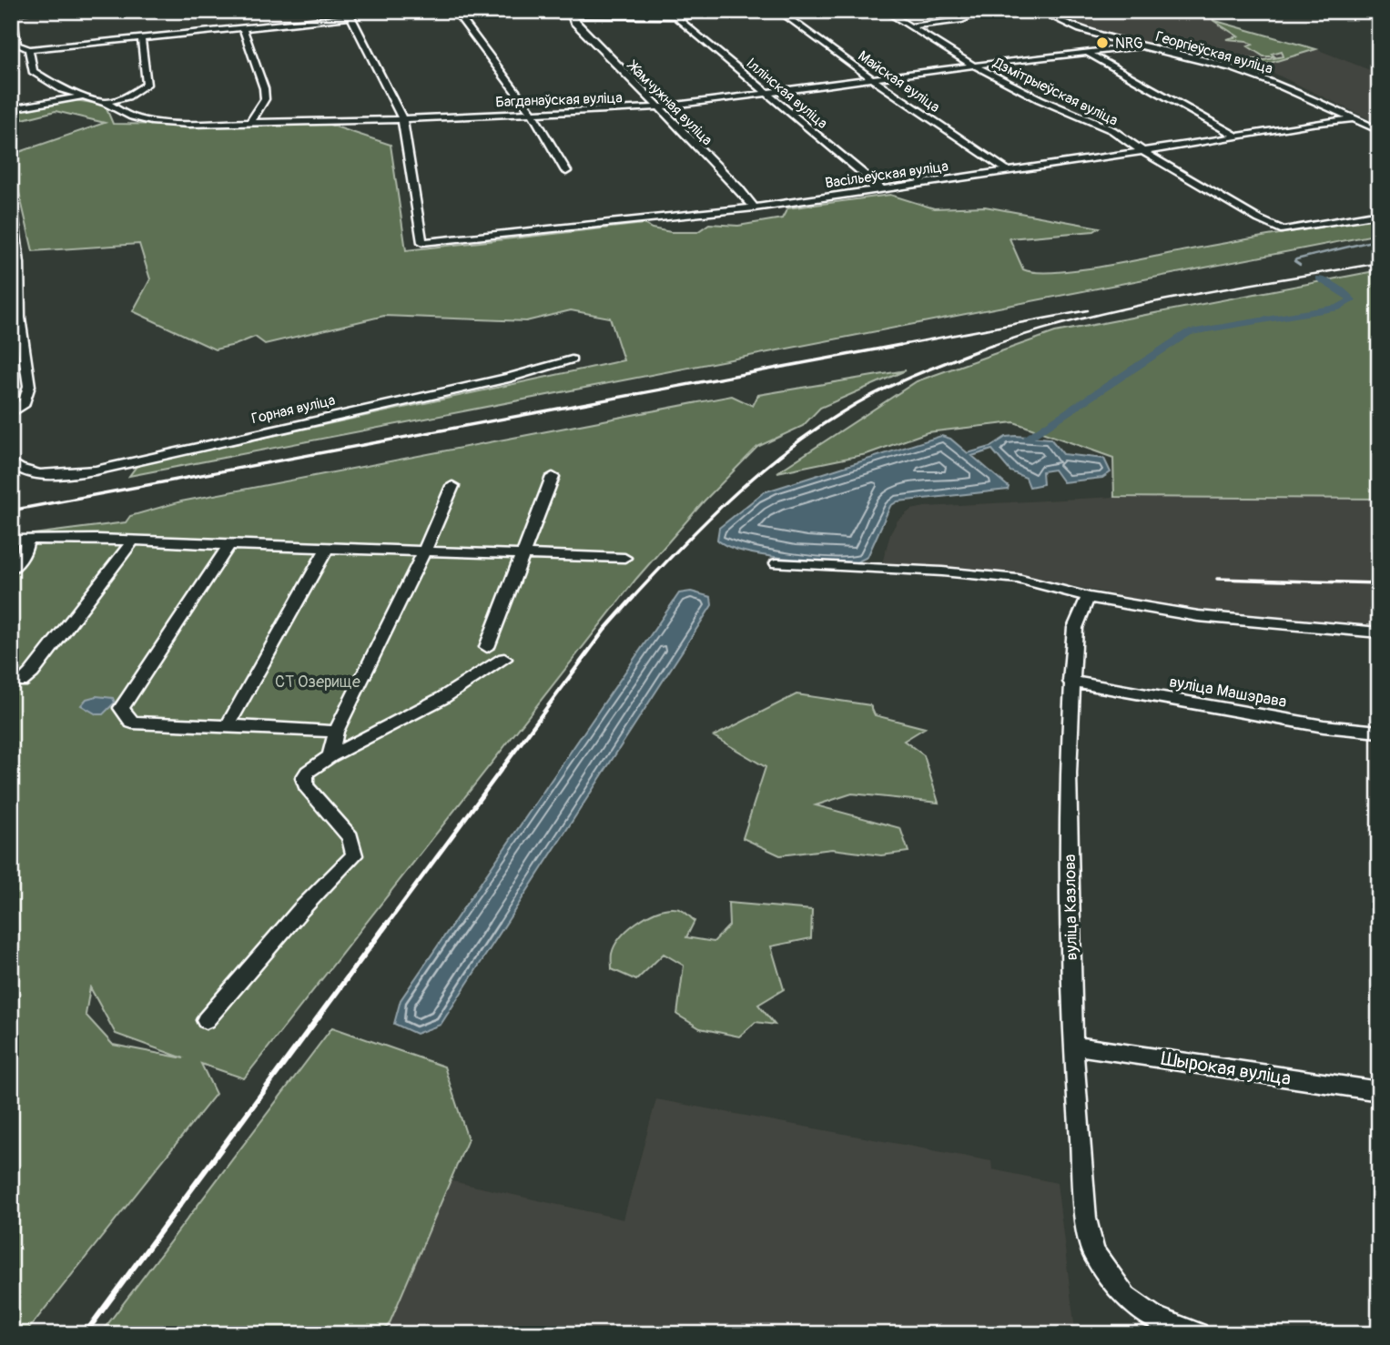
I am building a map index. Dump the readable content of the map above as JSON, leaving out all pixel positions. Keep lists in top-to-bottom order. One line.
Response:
{"streets":{"street":["Георгіеўская вуліца","Майская вуліца","Дзмітрыеўская вуліца","Іллінская вуліца","Багданаўская вуліца","Жамчужная вуліца","Васільеўская вуліца","Горная вуліца","вуліца Машэрава","вуліца Казлова","Шырокая вуліца"]},"crossings":[["Георгіеўская вуліца","Багданаўская вуліца"],["Георгіеўская вуліца","Васільеўская вуліца"],["Майская вуліца","Багданаўская вуліца"],["Майская вуліца","Васільеўская вуліца"],["Дзмітрыеўская вуліца","Багданаўская вуліца"],["Дзмітрыеўская вуліца","Васільеўская вуліца"],["Іллінская вуліца","Багданаўская вуліца"],["Іллінская вуліца","Васільеўская вуліца"],["Багданаўская вуліца","Жамчужная вуліца"],["Багданаўская вуліца","Васільеўская вуліца"],["Жамчужная вуліца","Васільеўская вуліца"],["вуліца Машэрава","вуліца Казлова"],["вуліца Казлова","Шырокая вуліца"]],"parks":["СТ Озерище"],"places":["NRG"]}
